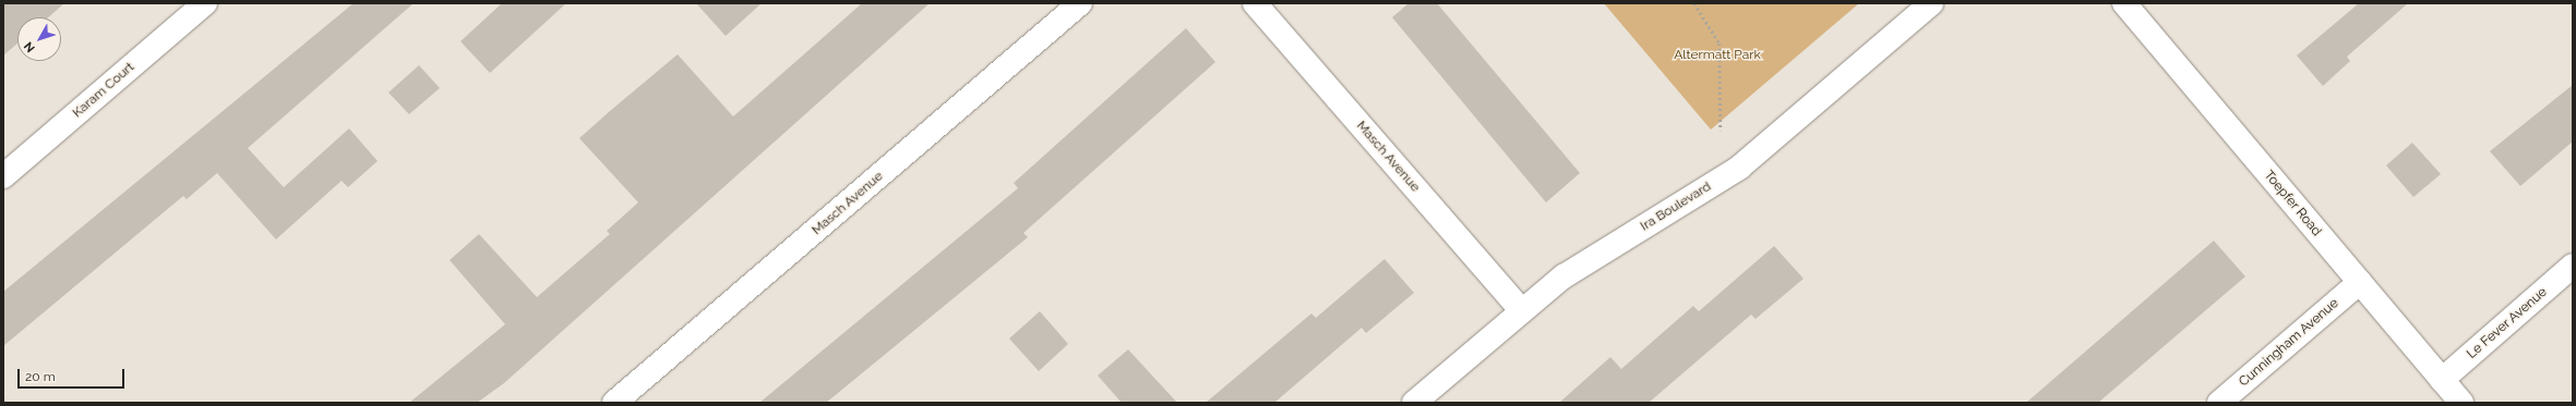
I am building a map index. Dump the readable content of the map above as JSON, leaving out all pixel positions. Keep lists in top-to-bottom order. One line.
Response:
{"streets":{"street":["Karam Court","Masch Avenue","Toepfer Road","Ira Boulevard","Le Fever Avenue","Cunningham Avenue"]},"crossings":[["Masch Avenue","Ira Boulevard"],["Toepfer Road","Le Fever Avenue"],["Toepfer Road","Cunningham Avenue"]],"parks":["Altermatt Park"],"scale_bar":"20 m","north":"bottom left"}
